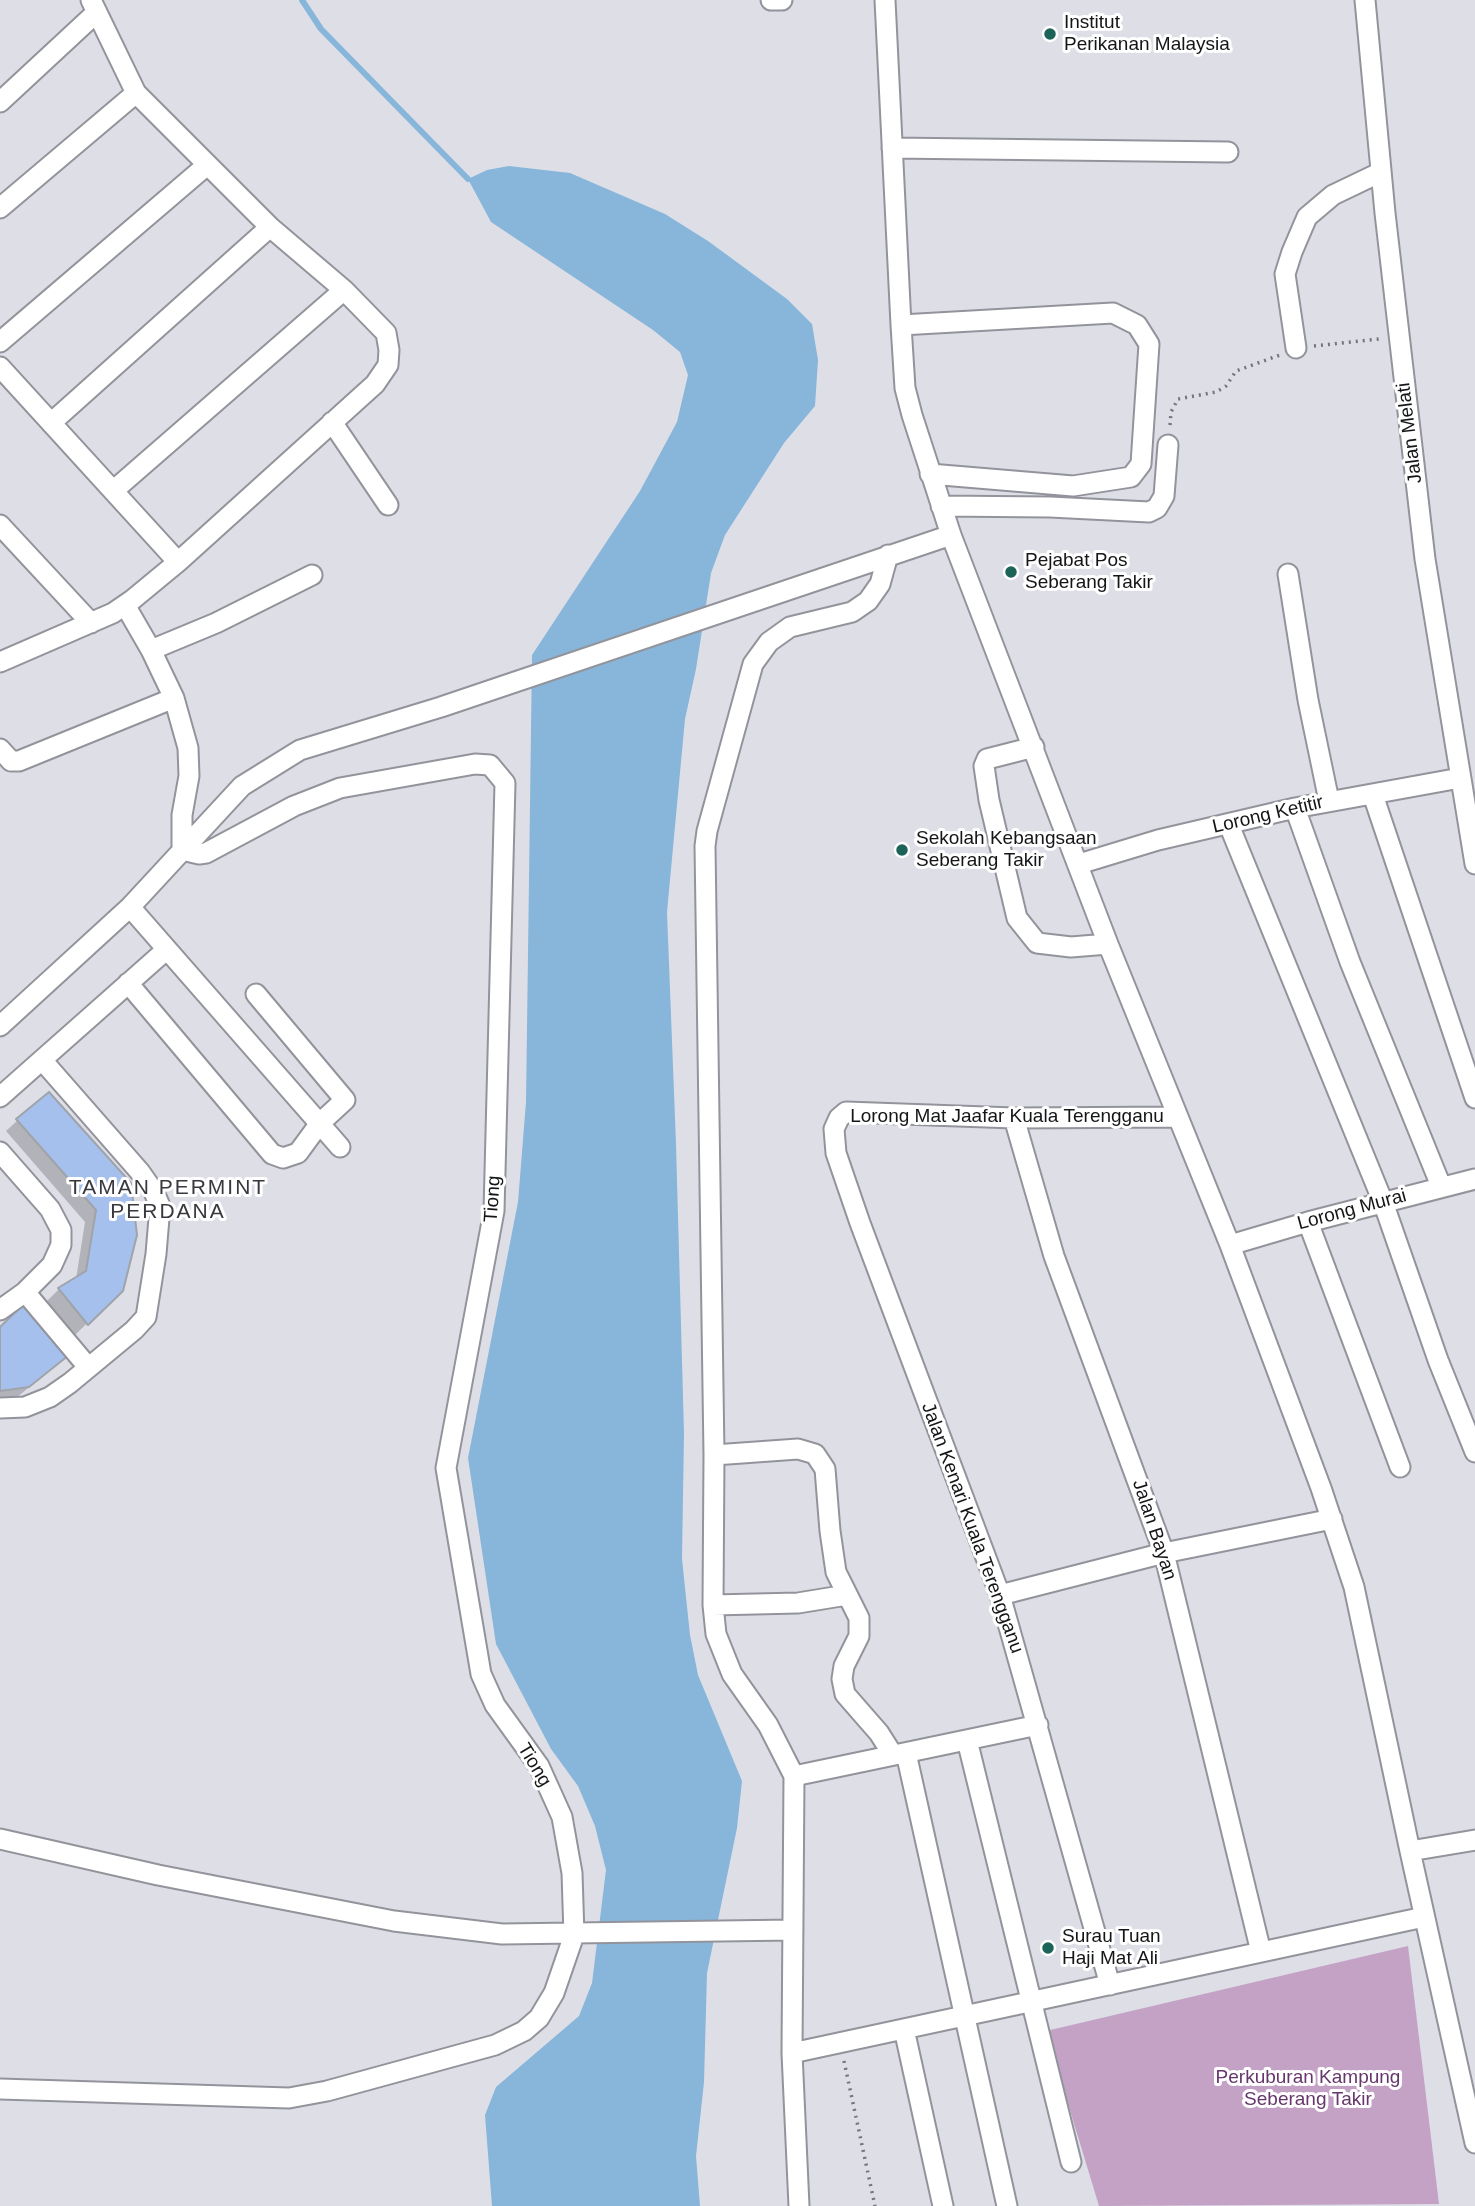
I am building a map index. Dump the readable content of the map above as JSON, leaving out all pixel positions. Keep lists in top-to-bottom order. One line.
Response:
{"streets":{"street":["Jalan Melati","Lorong Ketitir","Lorong Mat Jaafar Kuala Terengganu","Tiong","Lorong Murai","Jalan Kenari Kuala Terengganu","Jalan Bayan"]},"crossings":[["Jalan Melati","Lorong Ketitir"],["Lorong Mat Jaafar Kuala Terengganu","Jalan Kenari Kuala Terengganu"],["Lorong Mat Jaafar Kuala Terengganu","Jalan Bayan"]],"districts":["TAMAN PERMINT PERDANA"],"parks":["Perkuburan Kampung Seberang Takir"],"places":["Institut Perikanan Malaysia","Pejabat Pos Seberang Takir","Sekolah Kebangsaan Seberang Takir","Surau Tuan Haji Mat Ali"]}
